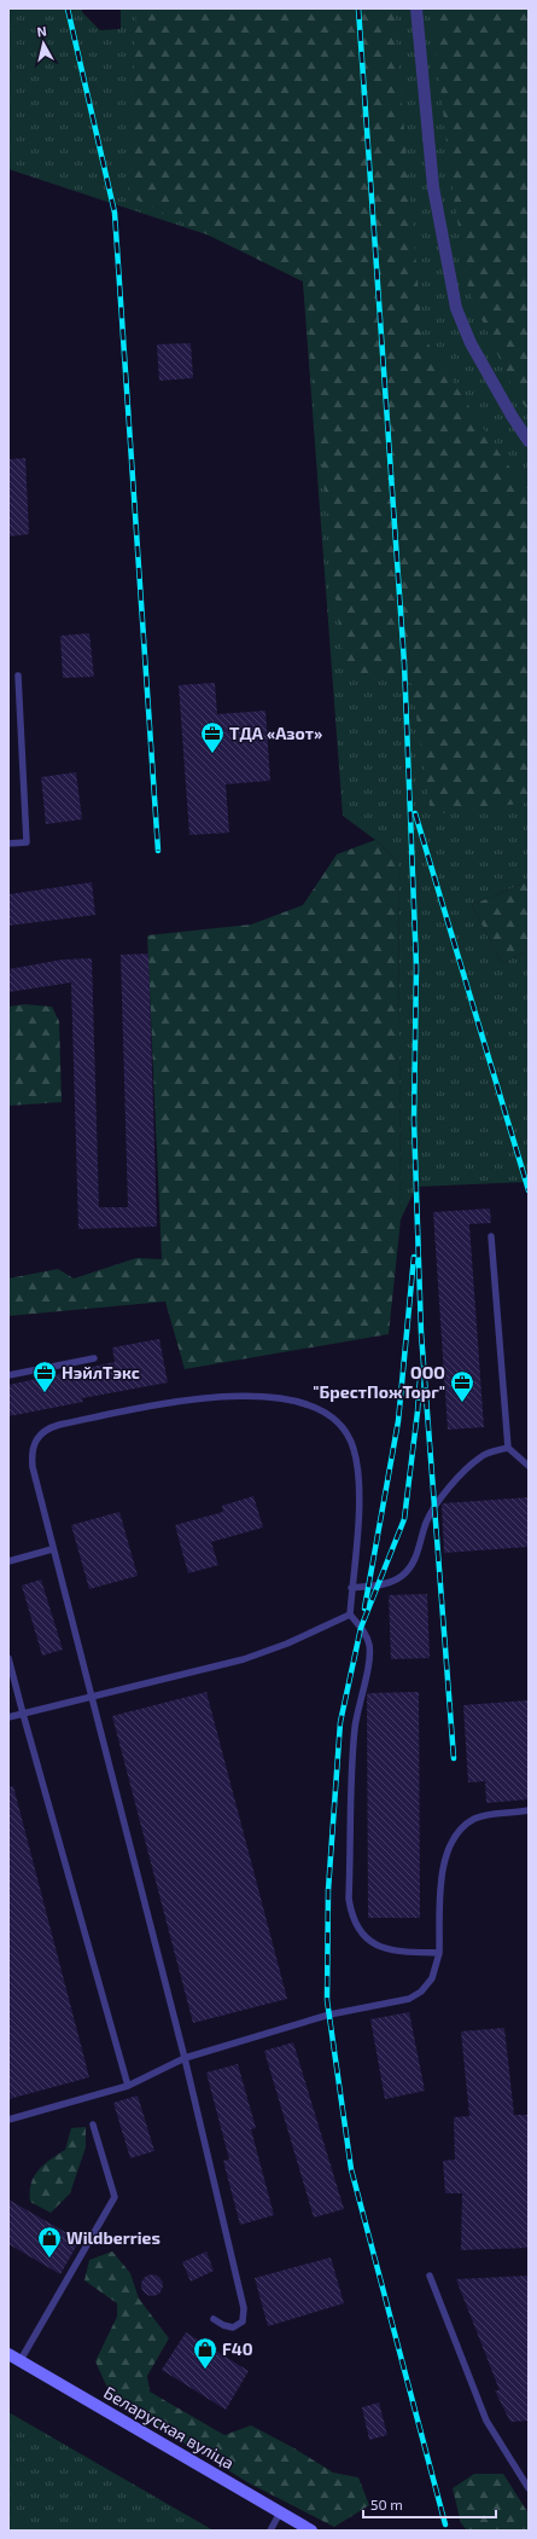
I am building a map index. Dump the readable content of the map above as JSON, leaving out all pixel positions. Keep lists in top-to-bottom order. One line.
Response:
{"streets":{"main road":["Беларуская вуліца"]},"places":{"office":["ТДА «Азот»","НэйлТэкс","ООО \"БрестПожТорг\""],"shop":["Wildberries","F40"]},"scale_bar":"50 m","north":"top"}
